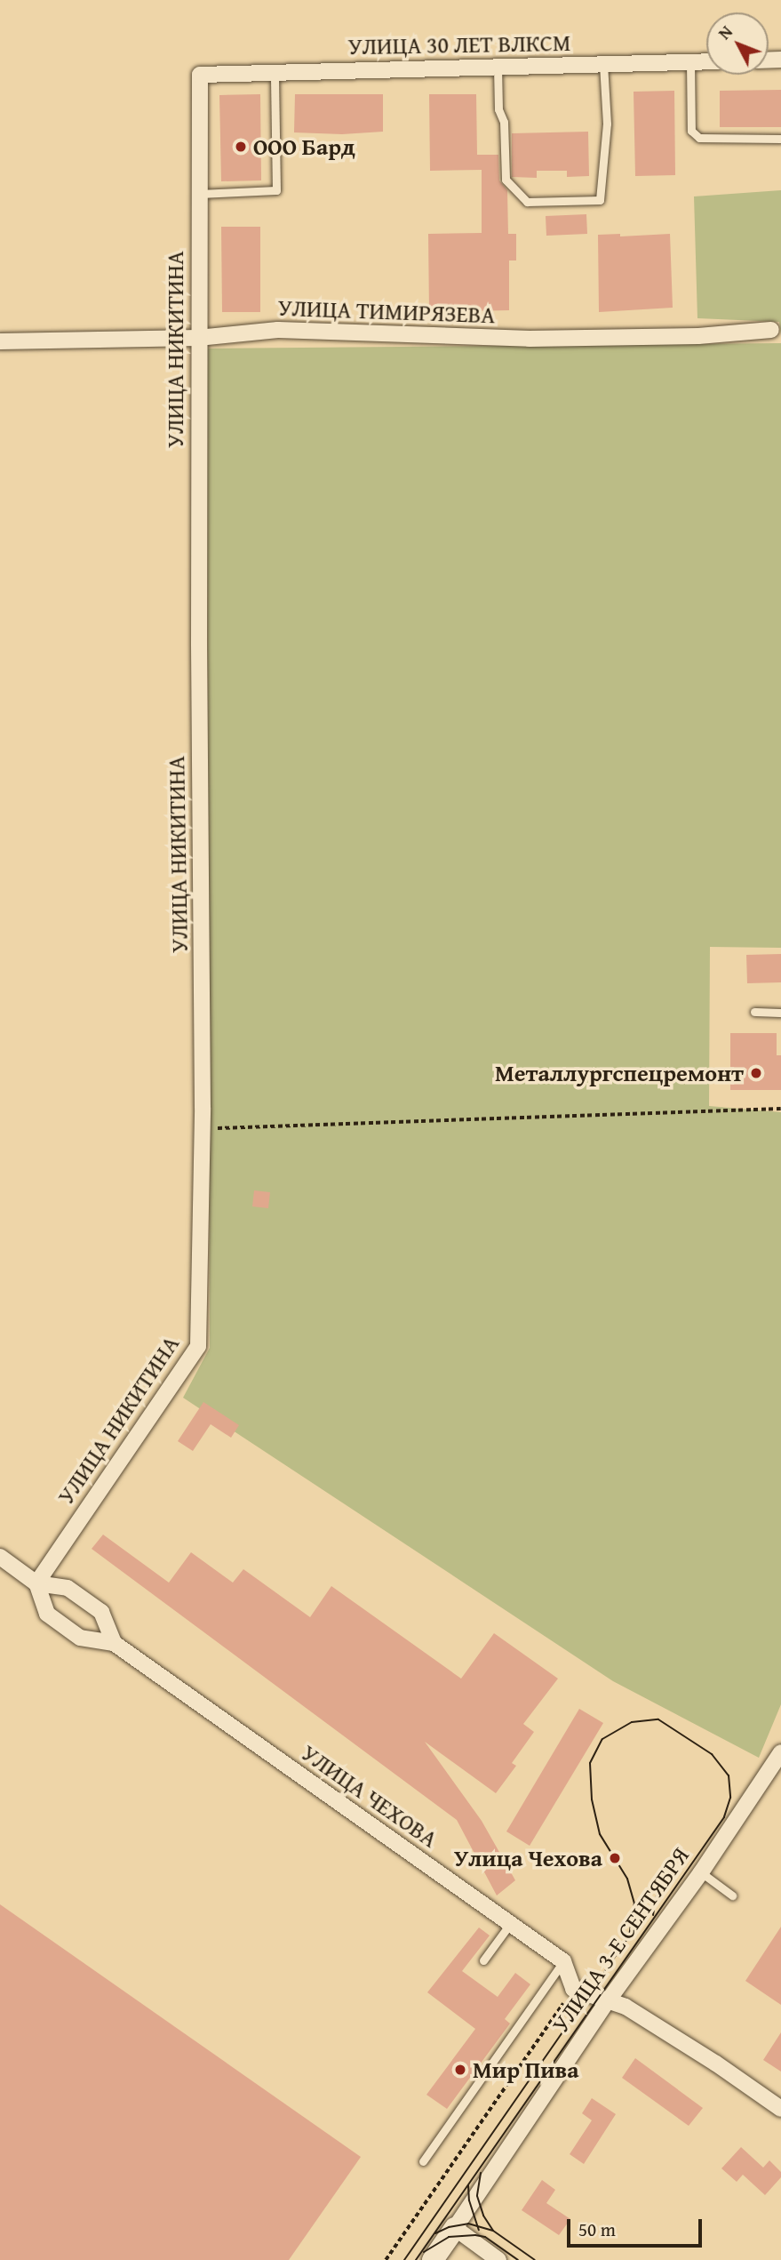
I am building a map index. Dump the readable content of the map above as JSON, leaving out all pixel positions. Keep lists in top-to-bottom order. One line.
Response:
{"streets":{"street":["УЛИЦА 30 ЛЕТ ВЛКСМ","УЛИЦА ТИМИРЯЗЕВА","УЛИЦА НИКИТИНА","УЛИЦА ЧЕХОВА","УЛИЦА 3-Е СЕНТЯБРЯ"]},"crossings":[["УЛИЦА 30 ЛЕТ ВЛКСМ","УЛИЦА НИКИТИНА"],["УЛИЦА ТИМИРЯЗЕВА","УЛИЦА НИКИТИНА"]],"places":["ООО Бард","Металлургспецремонт","Улица Чехова","Мир Пива"],"scale_bar":"50 m","north":"top left"}
